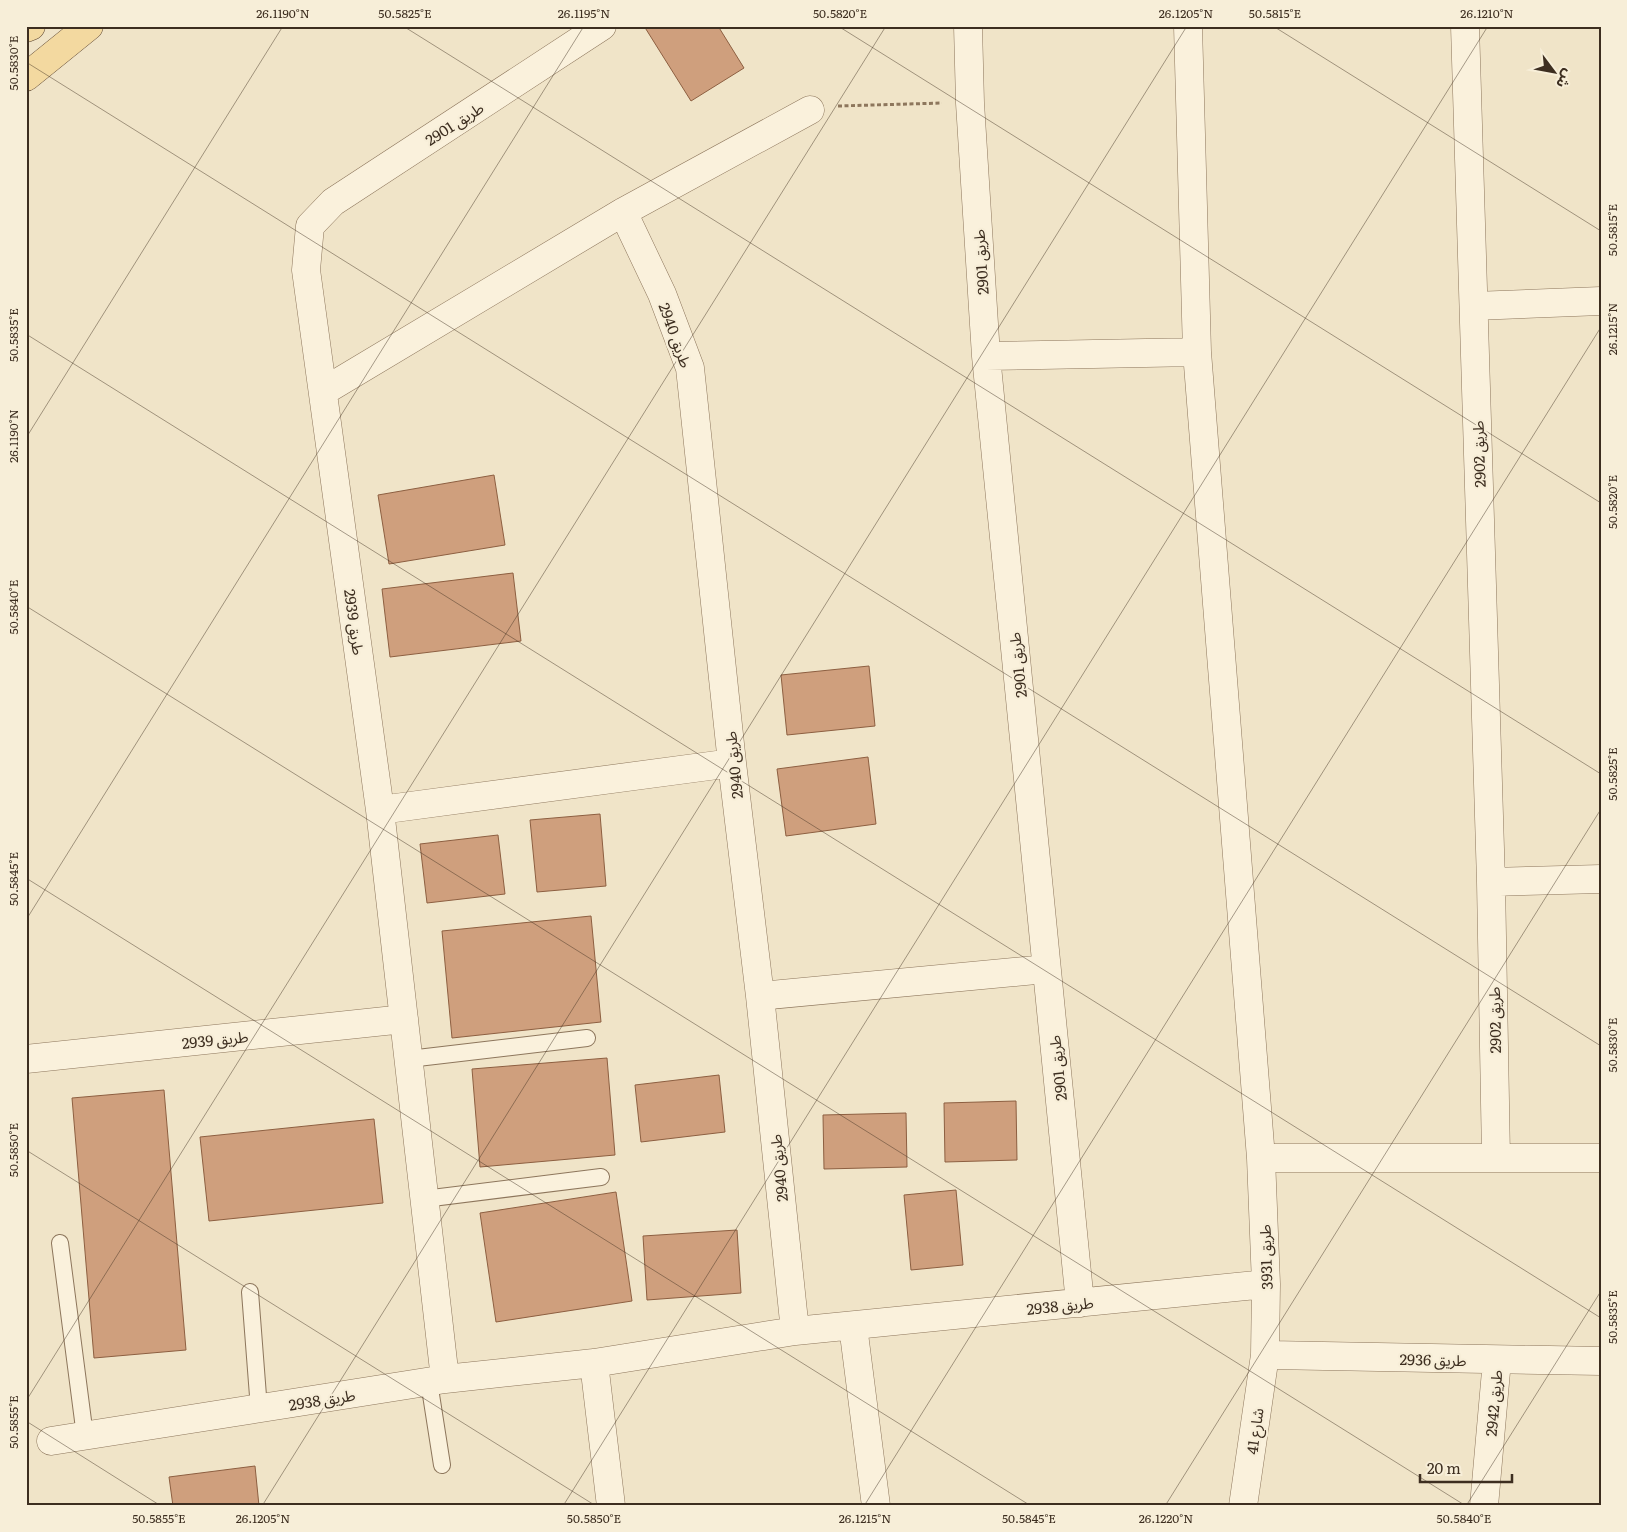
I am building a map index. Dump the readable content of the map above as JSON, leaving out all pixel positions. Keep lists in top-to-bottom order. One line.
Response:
{"streets":{"street":["طريق 2901","طريق 2940","طريق 2902","طريق 2939","طريق 3931","طريق 2938","طريق 2936","طريق 2942","شارع 41"]},"crossings":[["طريق 2901","طريق 2939"],["طريق 2901","طريق 2938"],["طريق 2940","طريق 2938"],["طريق 2939","طريق 2938"],["طريق 3931","طريق 2938"],["طريق 3931","طريق 2936"],["طريق 3931","شارع 41"],["طريق 2936","طريق 2942"],["طريق 2936","شارع 41"]],"scale_bar":"20 m","north":"bottom right","coordinates":["26.1190°N","50.5825°E","26.1195°N","50.5820°E","26.1205°N","50.5815°E","26.1210°N","50.5830°E","26.1215°N","50.5835°E","50.5840°E","50.5845°E","50.5850°E","50.5855°E","26.1220°N"]}
